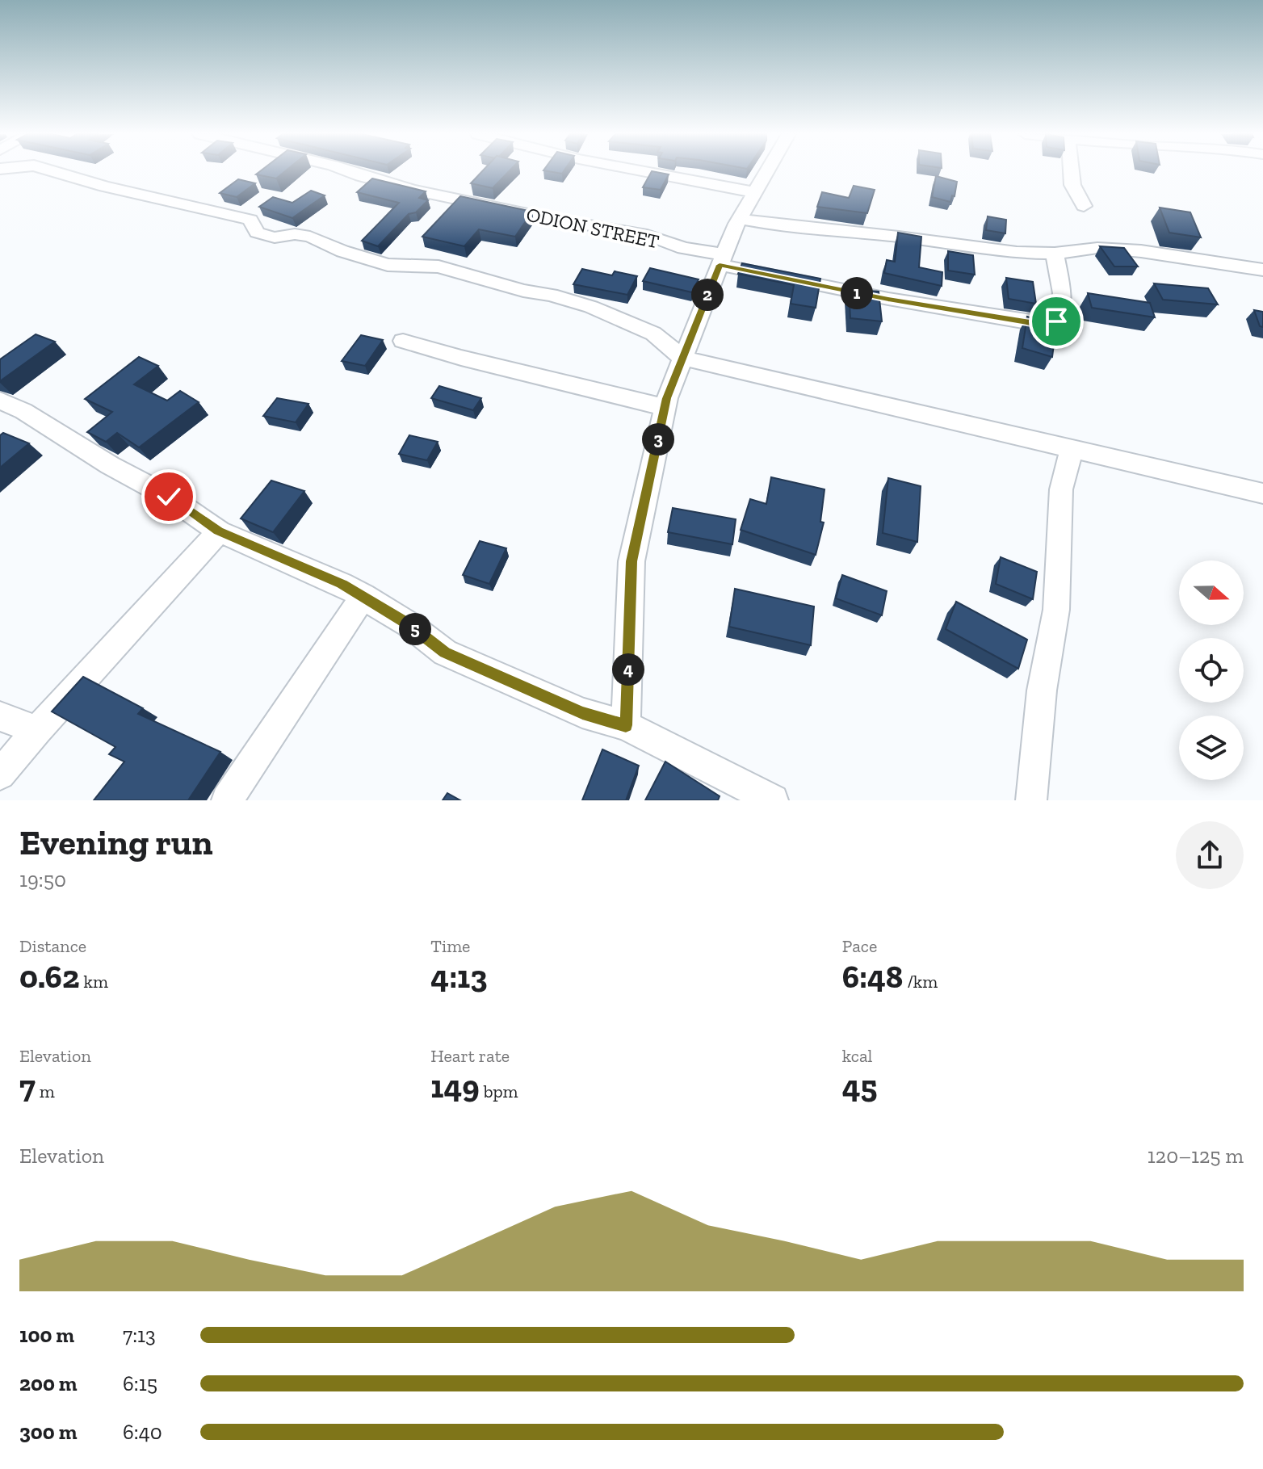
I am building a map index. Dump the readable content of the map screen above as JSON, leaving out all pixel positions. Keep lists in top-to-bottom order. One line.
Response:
{"streets":{"street":["ODION STREET"]},"north":"right","page":{"pins":["1","2","3","5","4"],"heading":["Evening run","19:50"],"stats":[["Distance","0.62 km"],["Time","4:13"],["Pace","6:48 /km"],["Elevation","7 m"],["Heart rate","149 bpm"],["kcal","45"]],"chart":["Elevation","120–125 m"],"list":[{"name":"100 m","note":"7:13"},{"name":"200 m","note":"6:15"},{"name":"300 m","note":"6:40"}]}}
